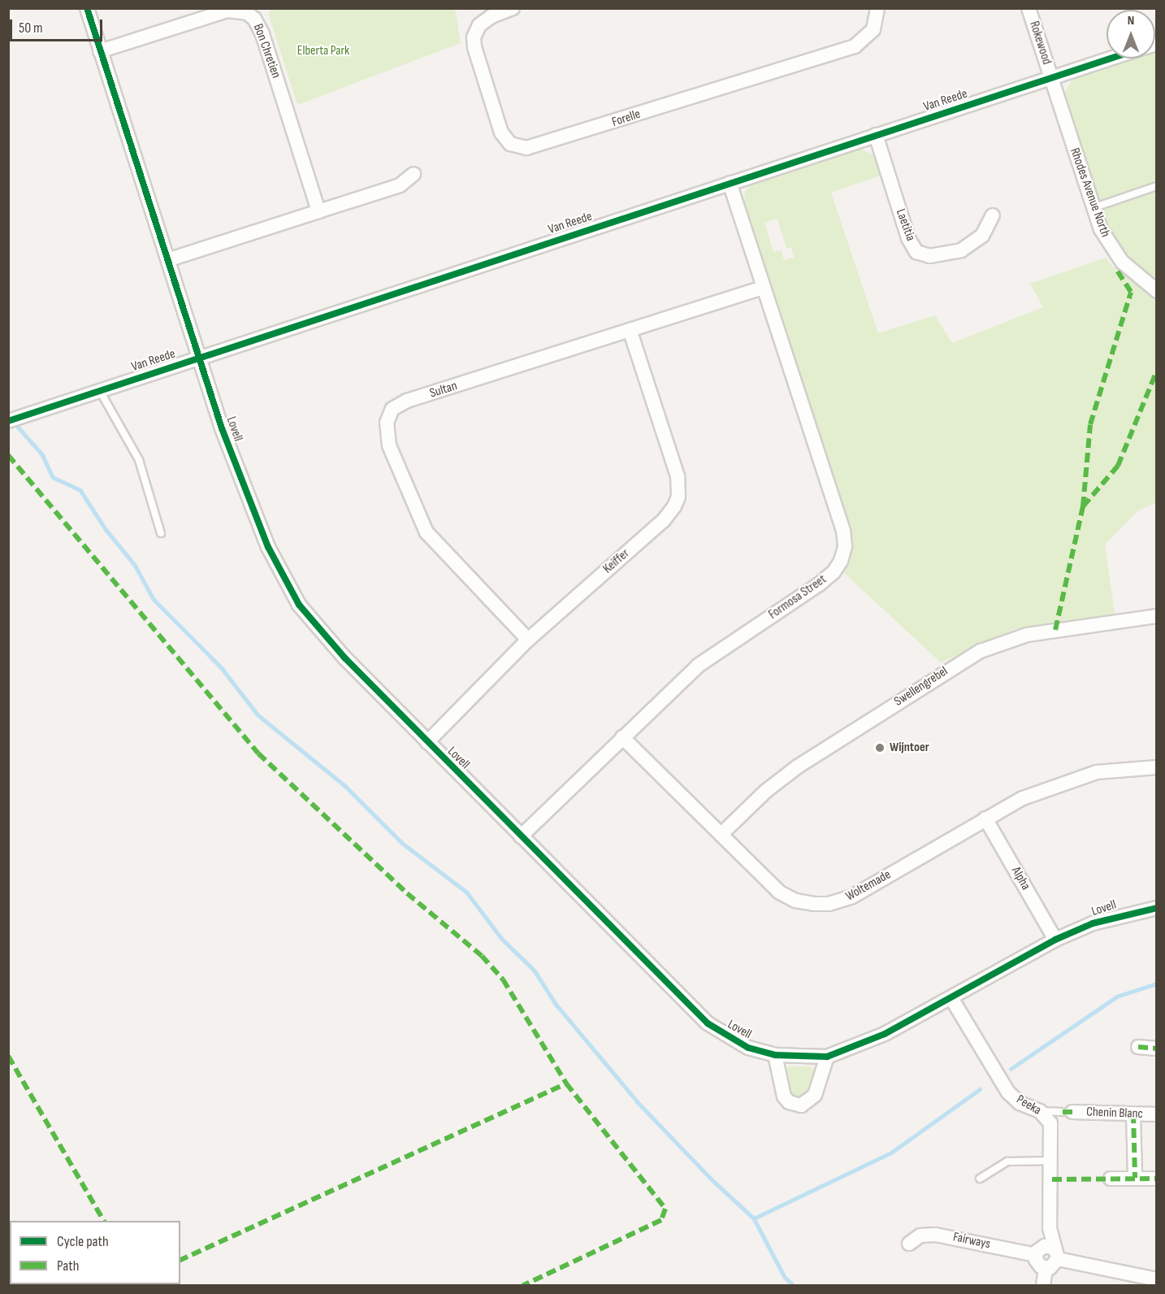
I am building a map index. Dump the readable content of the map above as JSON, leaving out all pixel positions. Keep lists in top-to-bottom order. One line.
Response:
{"streets":{"street":["Rokewood","Bon Chretien","Van Reede","Forelle","Rhodes Avenue North","Laetitia","Sultan","Lovell","Keiffer","Formosa Street","Swellengrebel","Alpha","Woltemade","Peeka","Chenin Blanc","Fairways"]},"crossings":[["Rokewood","Van Reede"],["Rokewood","Rhodes Avenue North"],["Bon Chretien","Lovell"],["Van Reede","Rhodes Avenue North"],["Van Reede","Laetitia"],["Van Reede","Lovell"],["Van Reede","Formosa Street"],["Sultan","Keiffer"],["Sultan","Formosa Street"],["Lovell","Keiffer"],["Lovell","Formosa Street"],["Lovell","Alpha"],["Lovell","Peeka"],["Formosa Street","Woltemade"],["Swellengrebel","Woltemade"],["Alpha","Woltemade"],["Peeka","Fairways"]],"parks":["Elberta Park"],"places":["Wijntoer"],"legend":["Cycle path","Path"],"scale_bar":"50 m","north":"top"}
